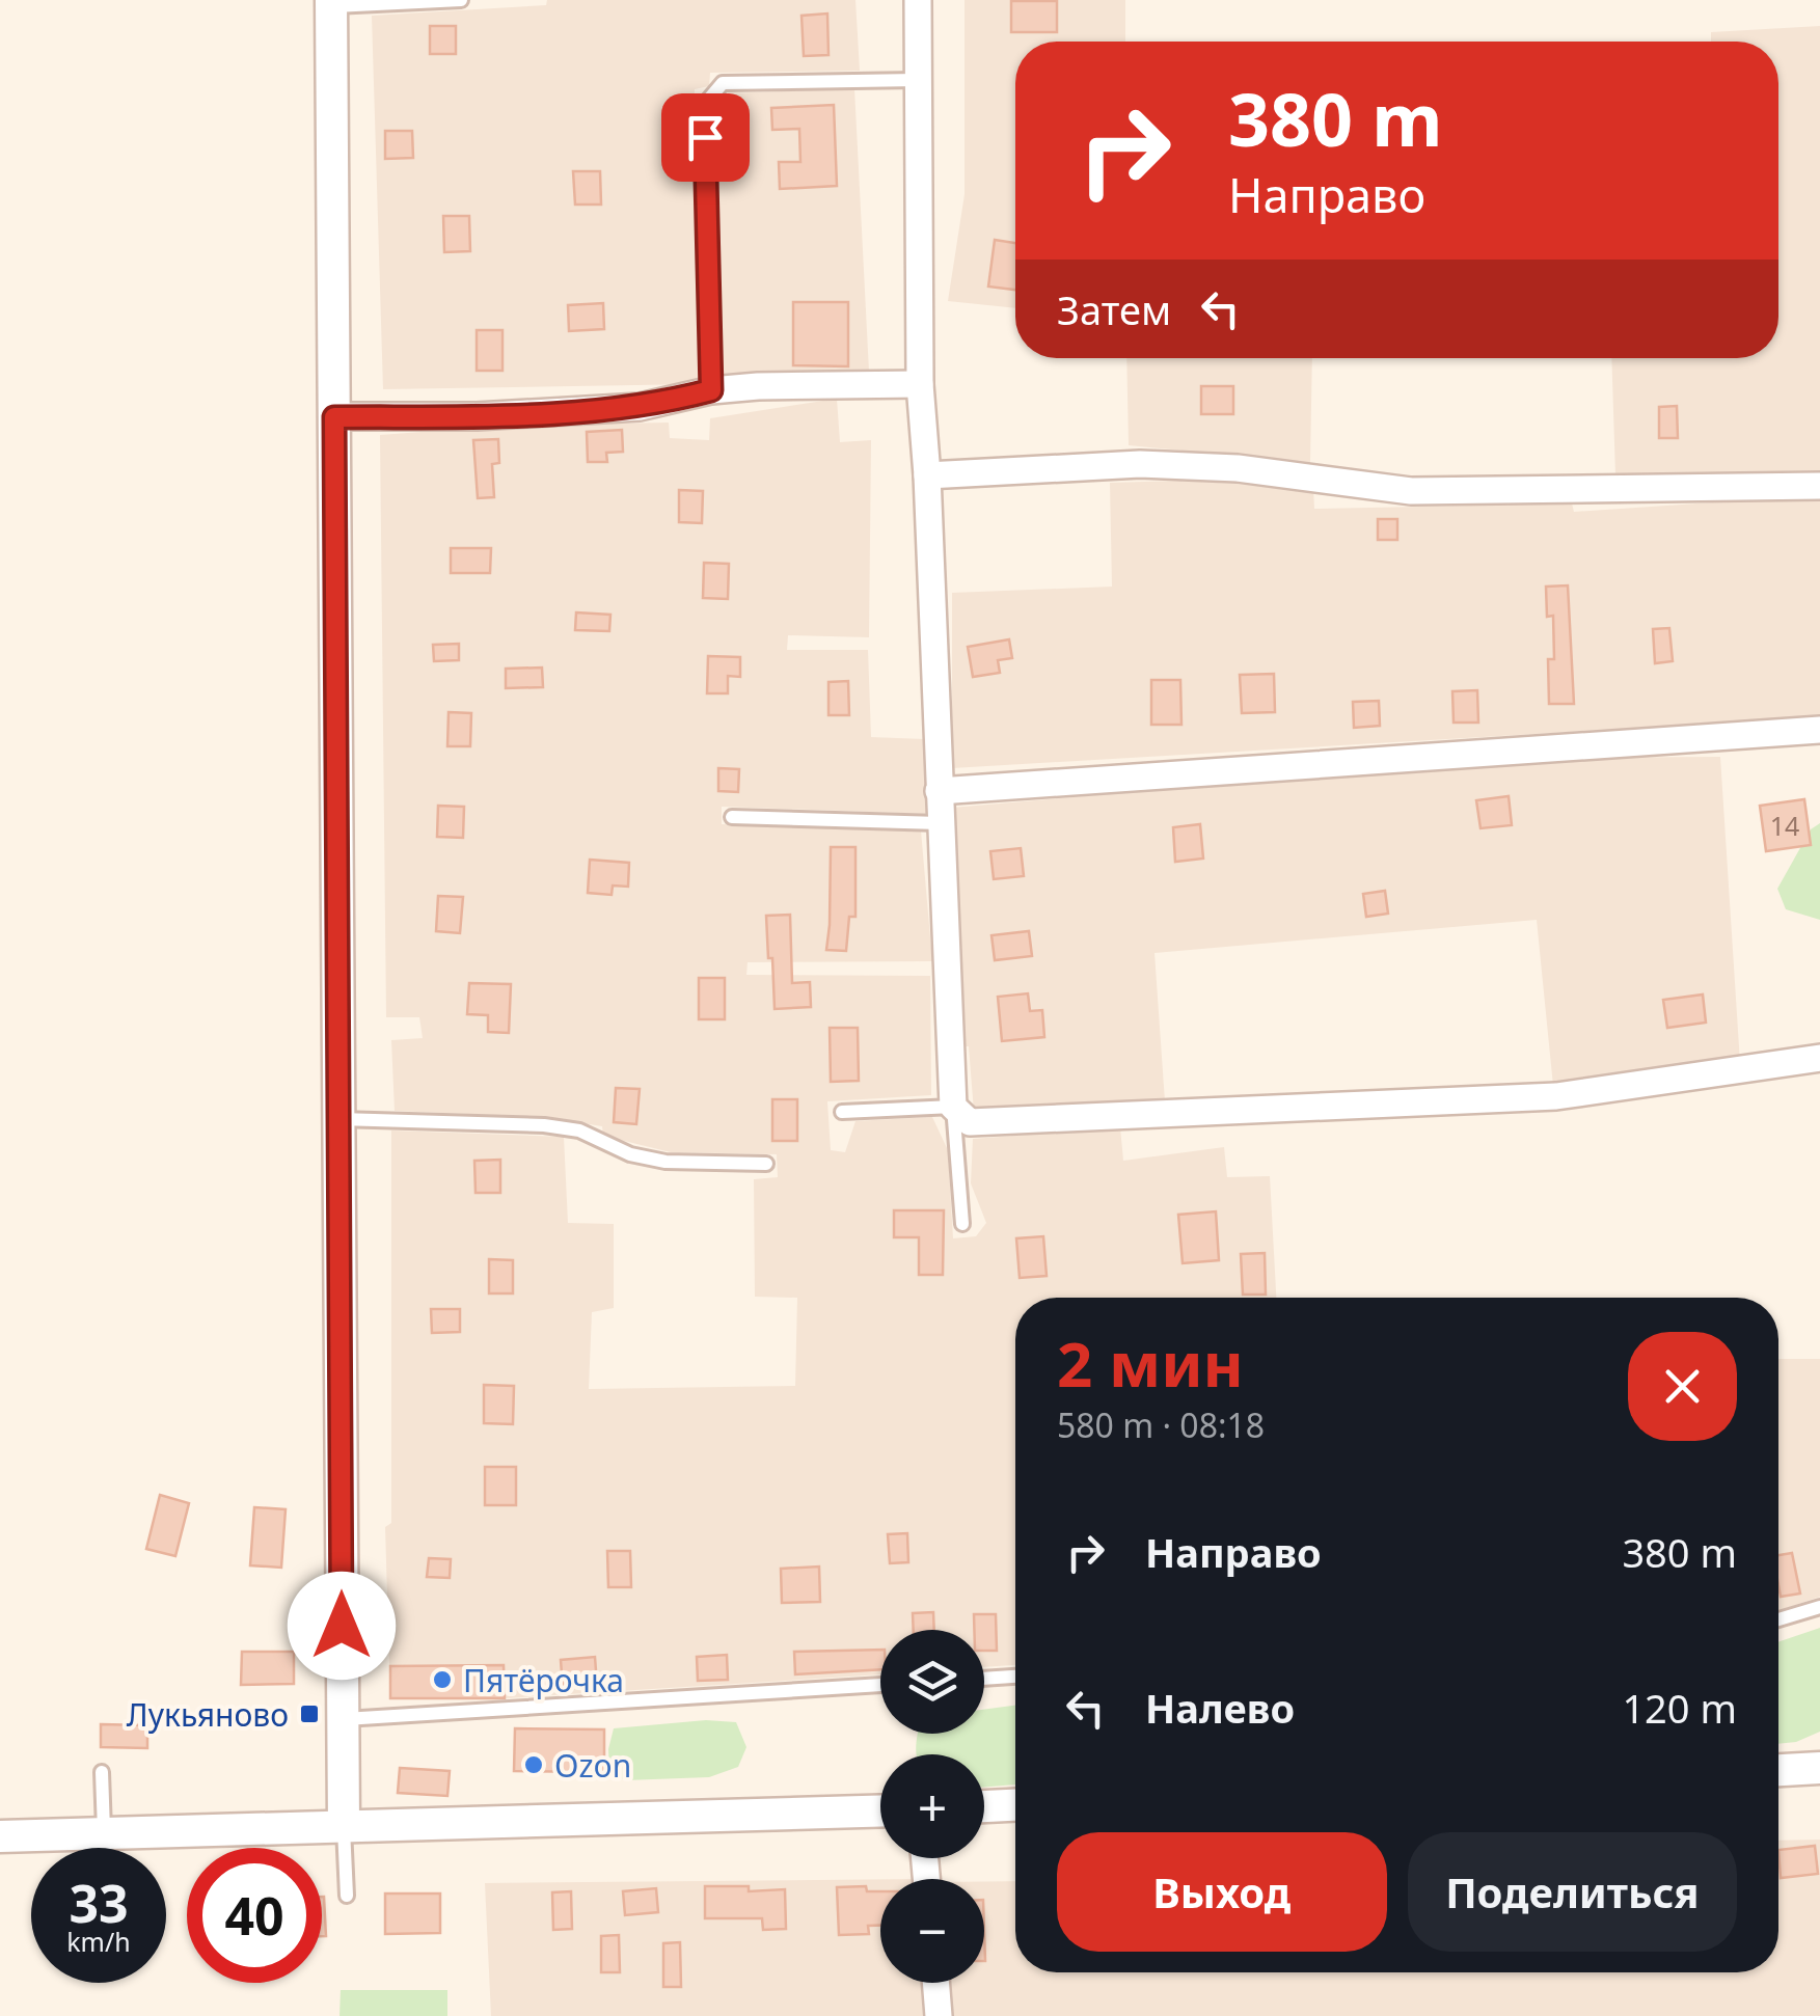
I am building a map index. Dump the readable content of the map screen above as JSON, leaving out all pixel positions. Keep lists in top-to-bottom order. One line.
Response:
{"places":{"other":["Пятёрочка","Ozon"],"transit":["Лукьяново"]},"house_numbers":["14"],"page":{"turn":["380 m","Направо"],"then":"Затем","heading":["2 мин","580 m · 08:18"],"list":[{"name":"Направо","value":"380 m"},{"name":"Налево","value":"120 m"}],"map_buttons":["+","−"],"buttons":["Выход","Поделиться"],"speed":"33 km/h","limit":"40"}}
